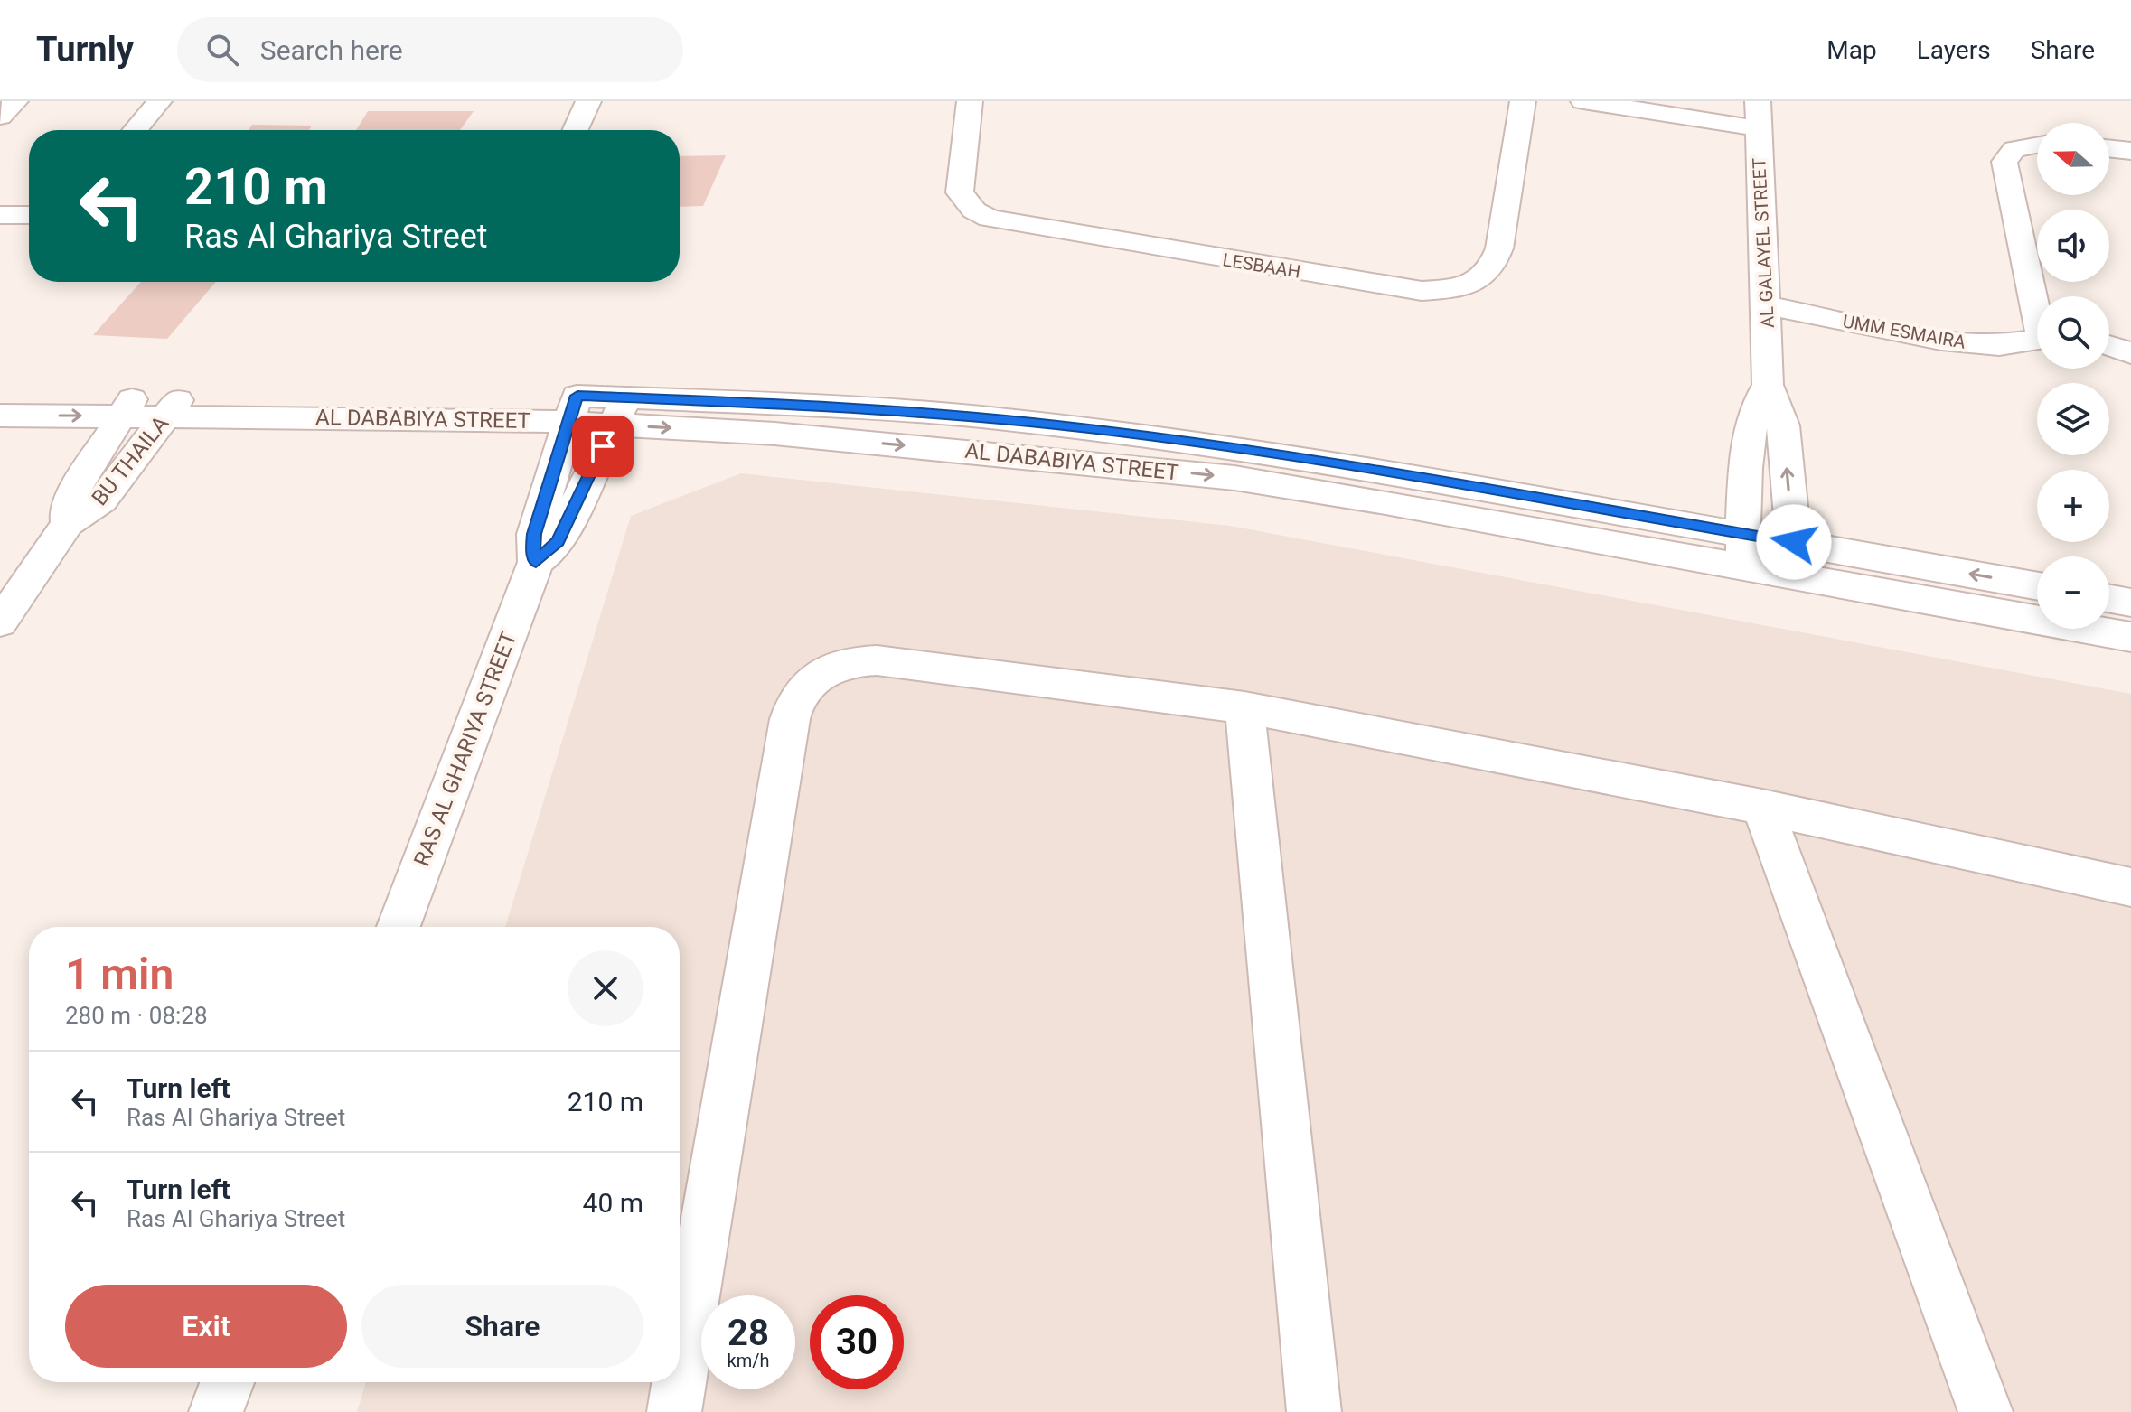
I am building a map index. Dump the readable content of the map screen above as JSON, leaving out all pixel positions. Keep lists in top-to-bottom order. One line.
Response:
{"streets":{"street":["AL GALAYEL STREET","LESBAAH","UMM ESMAIRA","AL DABABIYA STREET","BU THAILA","RAS AL GHARIYA STREET"]},"crossings":[["AL GALAYEL STREET","UMM ESMAIRA"],["AL GALAYEL STREET","AL DABABIYA STREET"],["AL DABABIYA STREET","BU THAILA"],["AL DABABIYA STREET","RAS AL GHARIYA STREET"]],"north":"left","page":{"header":"Turnly","search":"Search here","nav":["Map","Layers","Share"],"map_buttons":["+","−"],"turn":["210 m","Ras Al Ghariya Street"],"heading":["1 min","280 m · 08:28"],"list":[{"name":"Turn left","note":"Ras Al Ghariya Street","value":"210 m"},{"name":"Turn left","note":"Ras Al Ghariya Street","value":"40 m"}],"buttons":["Exit","Share"],"speed":"28 km/h","limit":"30"}}
